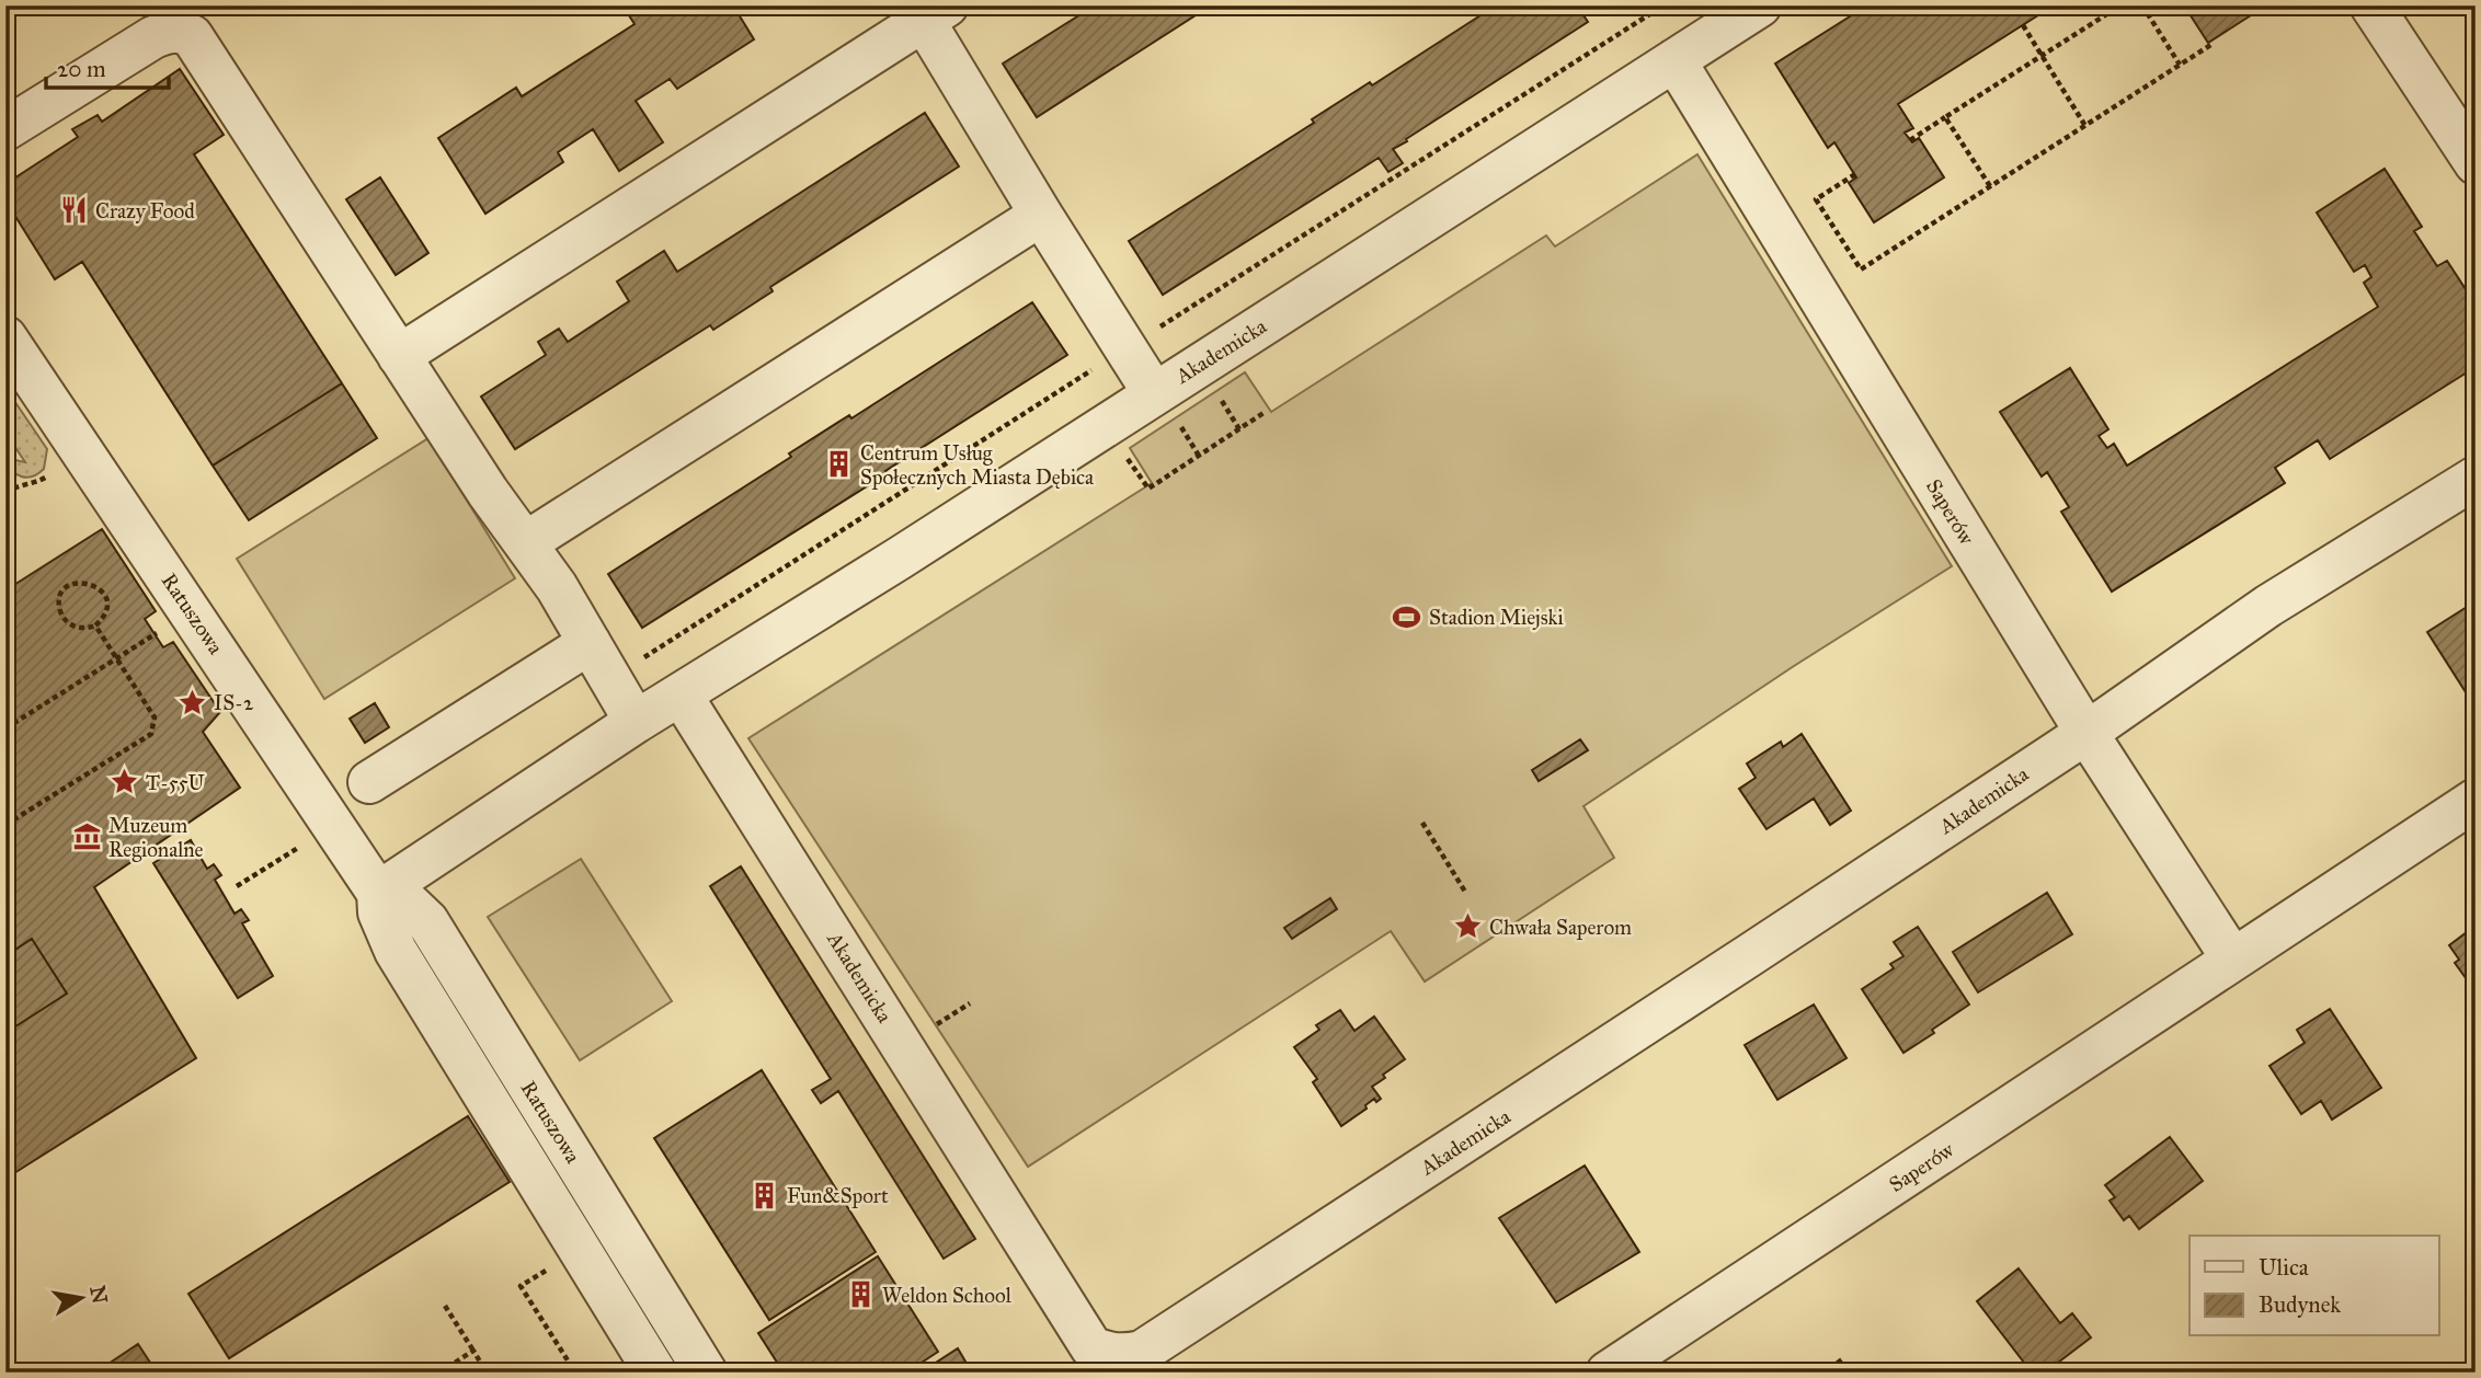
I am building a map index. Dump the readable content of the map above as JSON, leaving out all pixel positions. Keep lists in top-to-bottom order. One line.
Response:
{"streets":{"street":["Akademicka","Saperów","Ratuszowa"]},"crossings":[["Akademicka","Saperów"],["Akademicka","Ratuszowa"]],"places":{"restaurant":["Crazy Food"],"building":["Centrum Usług Społecznych Miasta Dębica","Fun&Sport","Weldon School"],"sports":["Stadion Miejski"],"place":["IS-2","T-55U","Chwała Saperom"],"museum":["Muzeum Regionalne"]},"legend":["Ulica","Budynek"],"scale_bar":"20 m","north":"right"}
